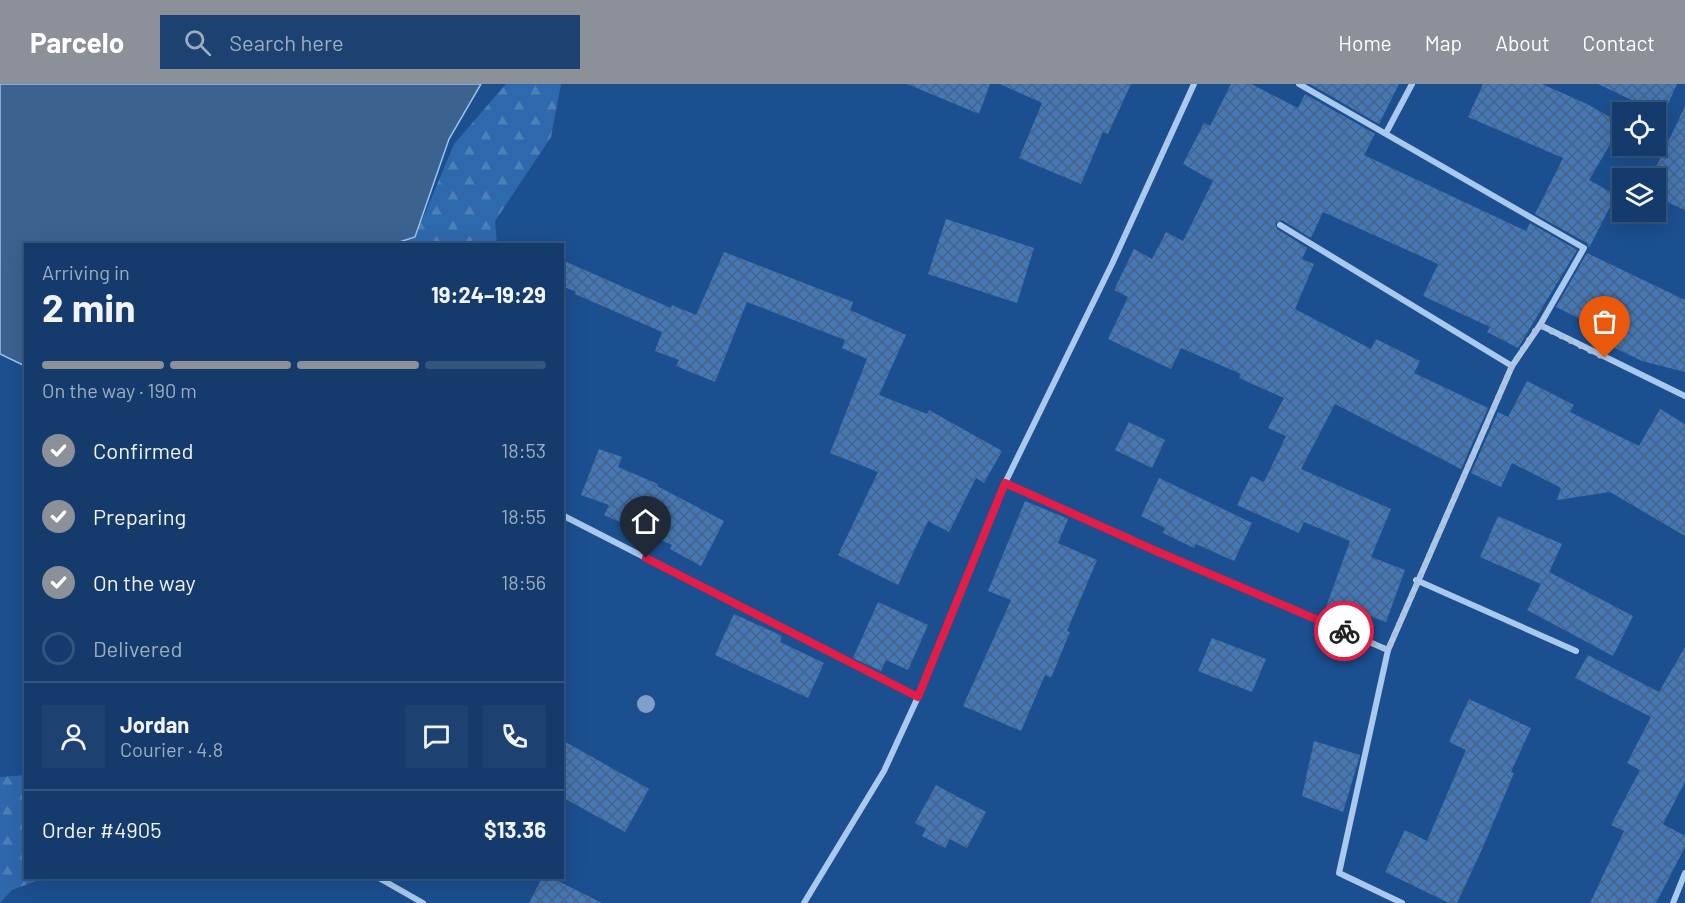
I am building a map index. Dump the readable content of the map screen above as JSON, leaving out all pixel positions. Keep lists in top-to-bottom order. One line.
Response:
{"page":{"header":"Parcelo","search":"Search here","nav":["Home","Map","About","Contact"],"heading":["2 min","Arriving in","19:24–19:29"],"panel":["Jordan","Courier · 4.8","Order #4905","$13.36"],"bar":"On the way · 190 m","list":[["Confirmed","18:53"],["Preparing","18:55"],["On the way","18:56"],"Delivered"]}}
